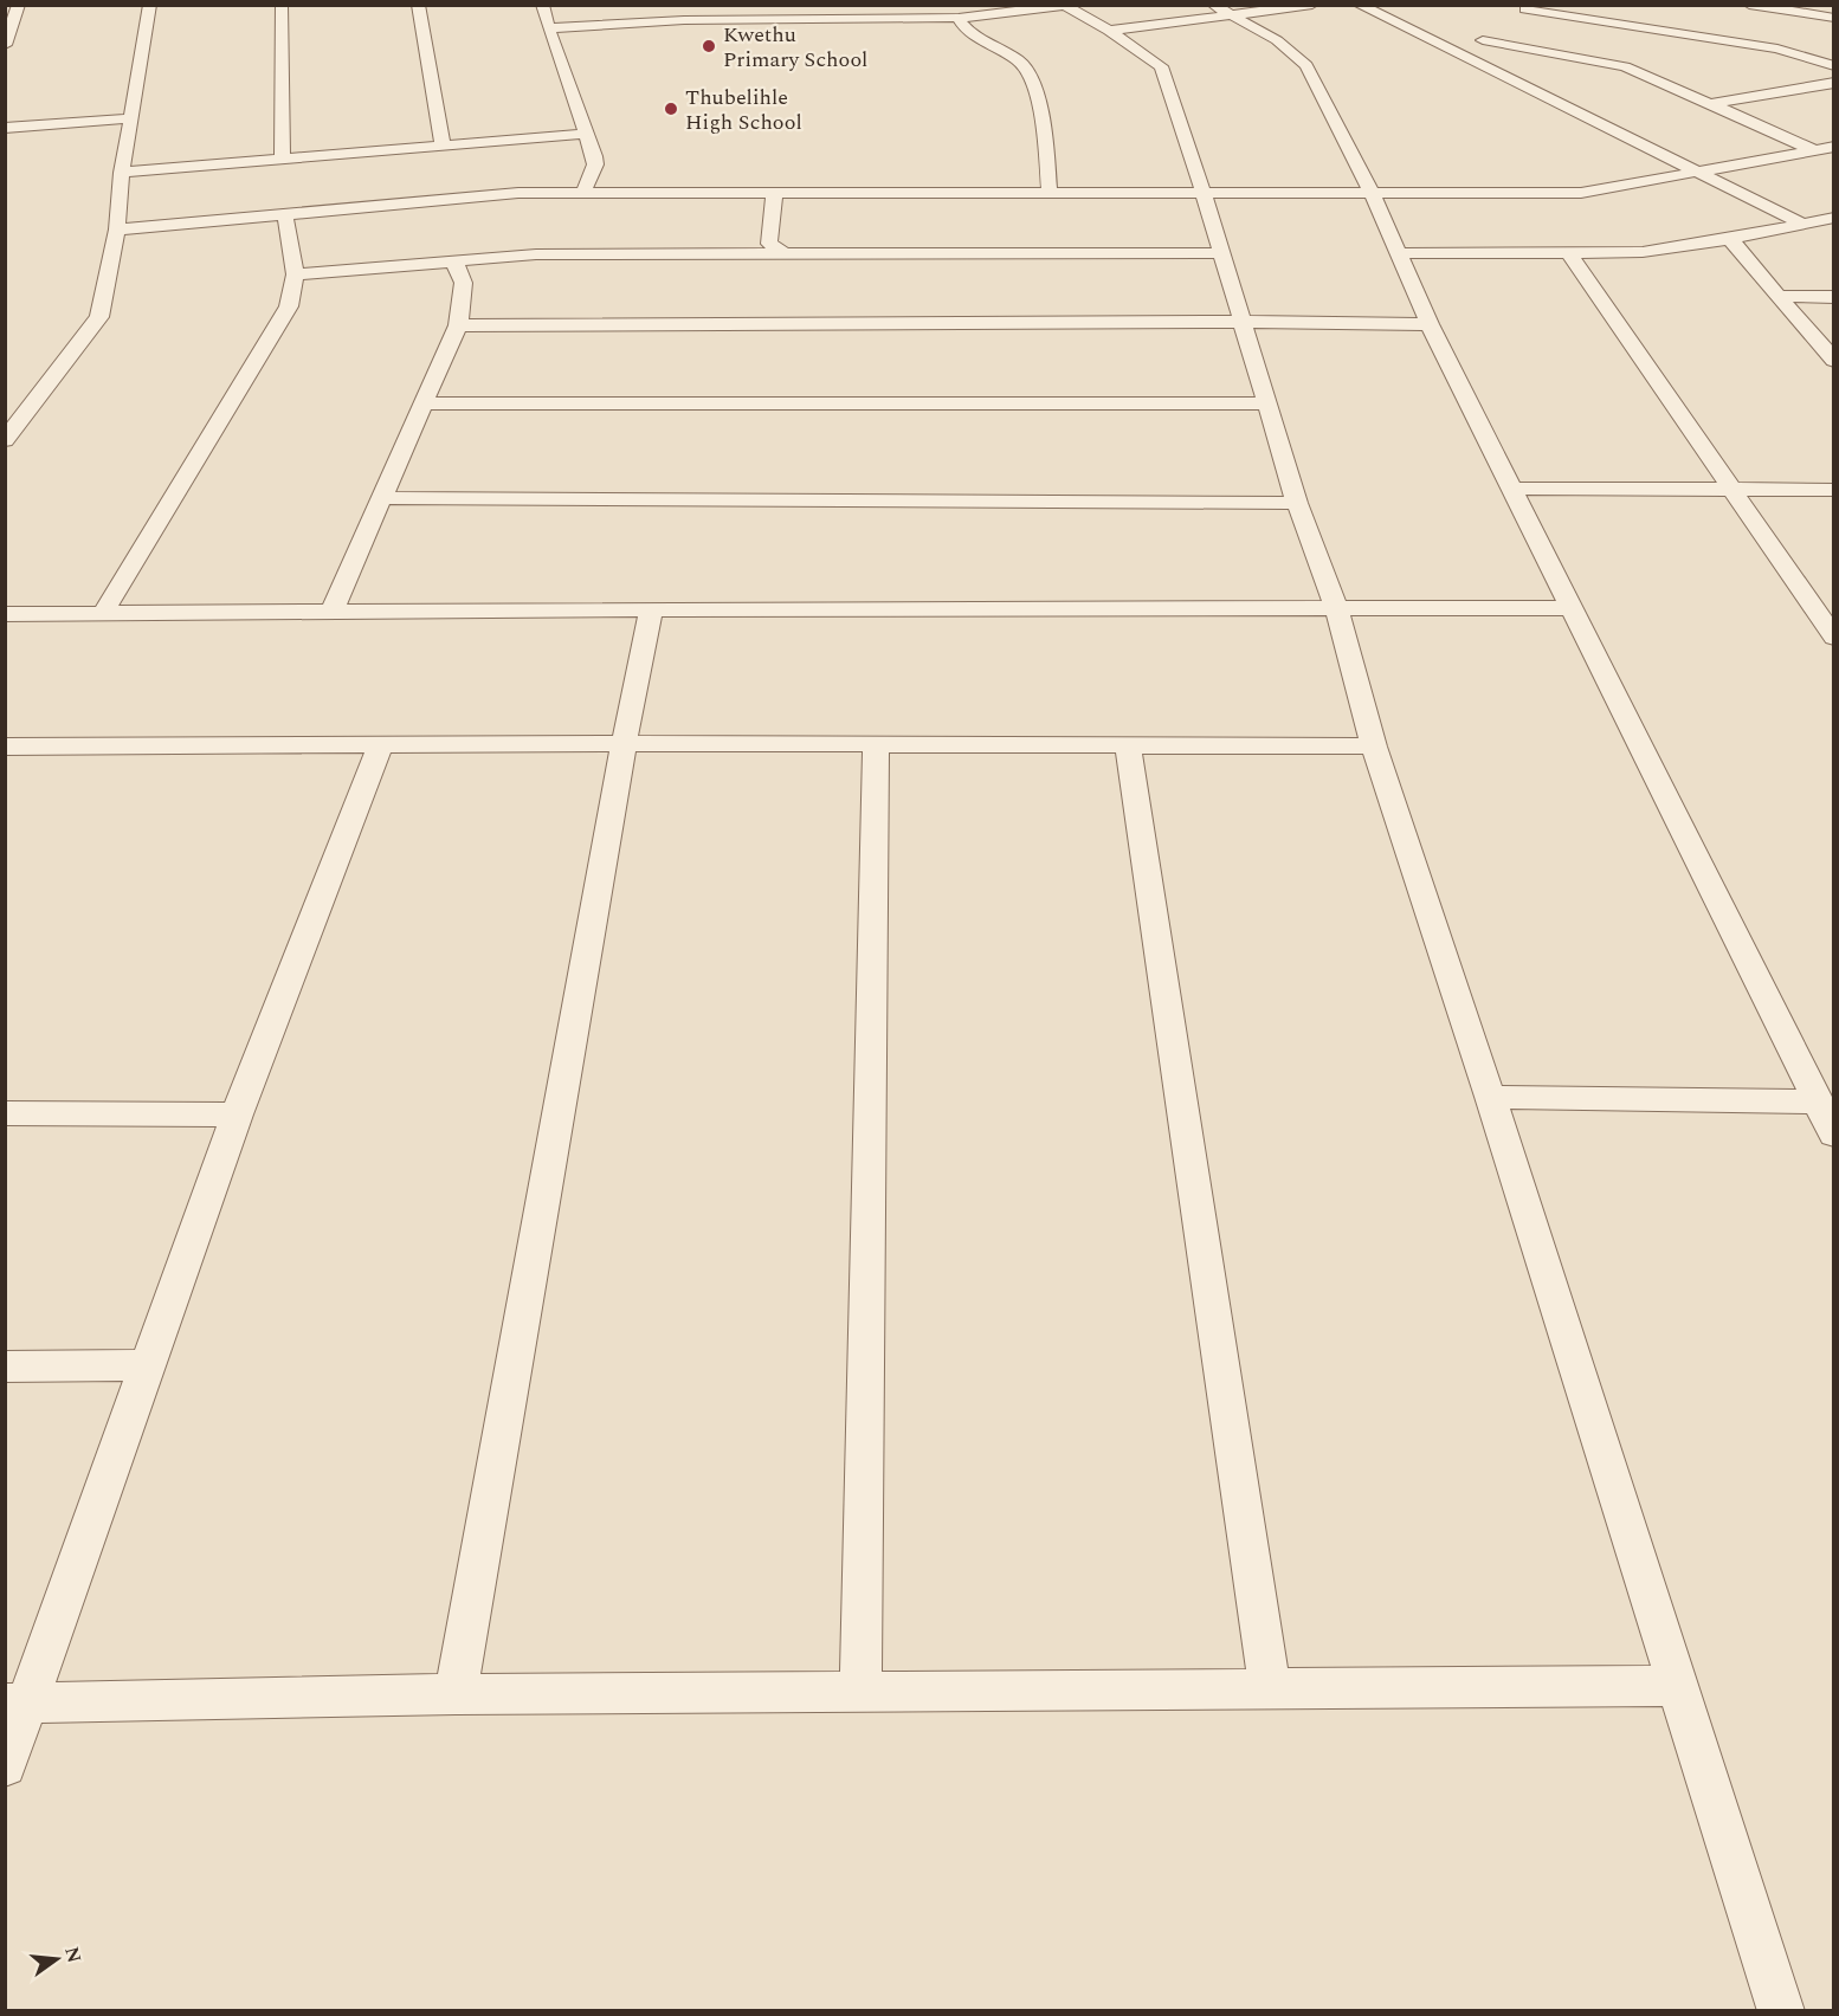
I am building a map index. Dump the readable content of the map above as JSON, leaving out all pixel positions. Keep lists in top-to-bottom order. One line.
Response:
{"places":["Kwethu Primary School","Thubelihle High School"],"north":"right"}
